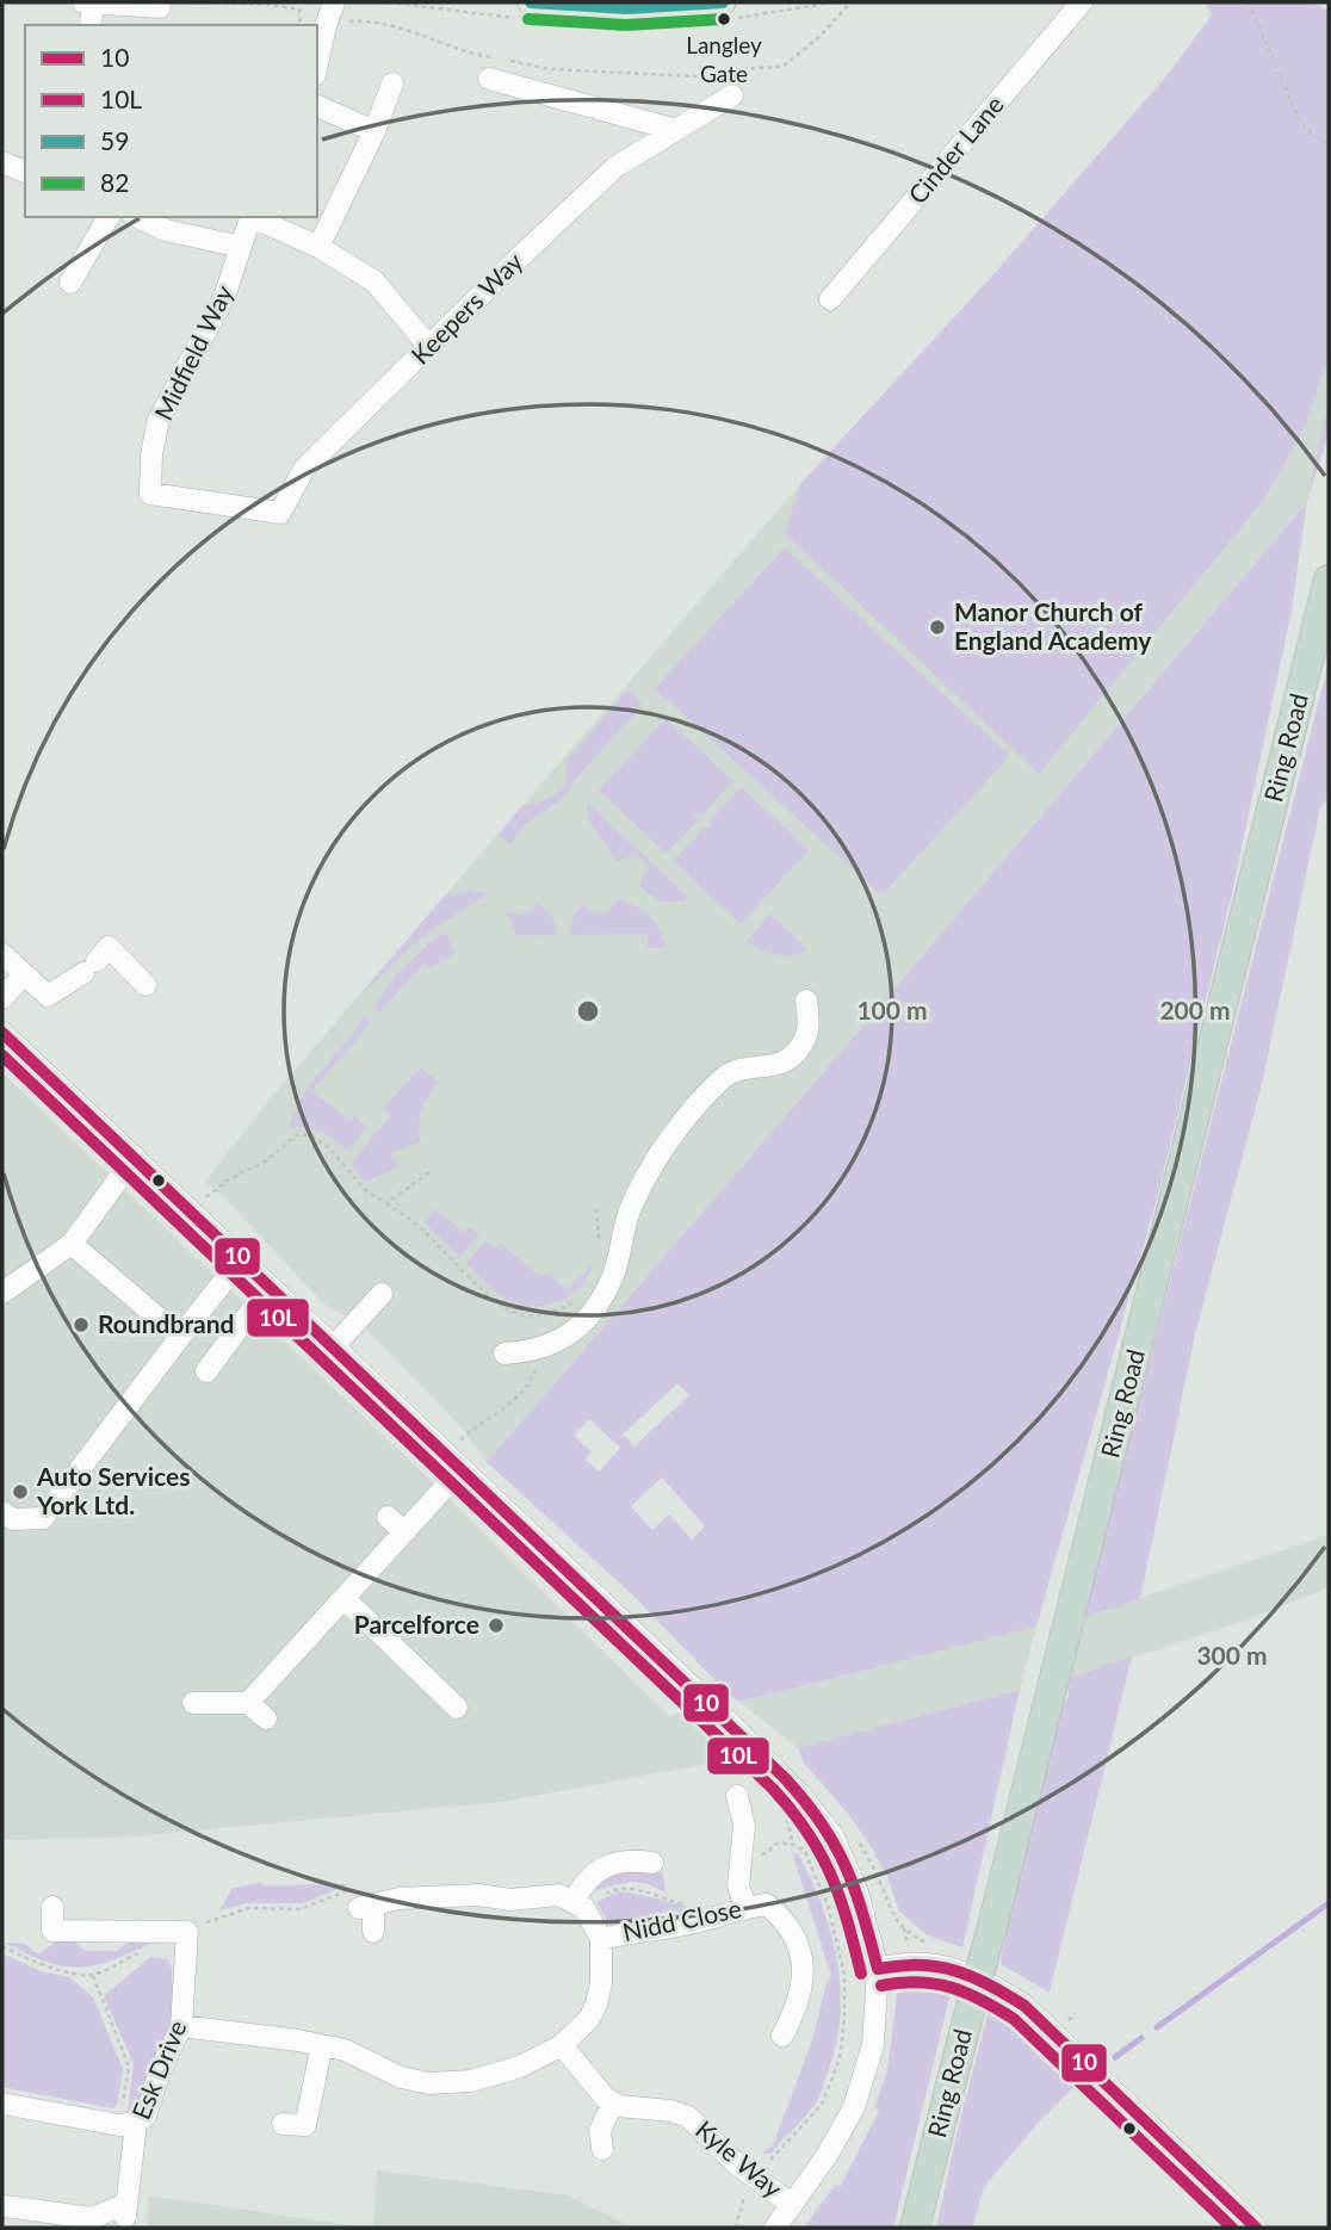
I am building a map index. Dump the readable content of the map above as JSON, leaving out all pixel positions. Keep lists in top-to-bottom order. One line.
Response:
{"streets":{"highway":["Ring Road"],"street":["Cinder Lane","Keepers Way","Midfield Way","Nidd Close","Esk Drive","Kyle Way"]},"crossings":[["Keepers Way","Midfield Way"]],"places":["Langley Gate","Manor Church of England Academy","Roundbrand","Auto Services York Ltd.","Parcelforce"],"lines":["transit line 59","transit line 82","transit line 10","transit line 10L"],"legend":["10","10L","59","82"],"rings":["100 m","200 m","300 m"]}
